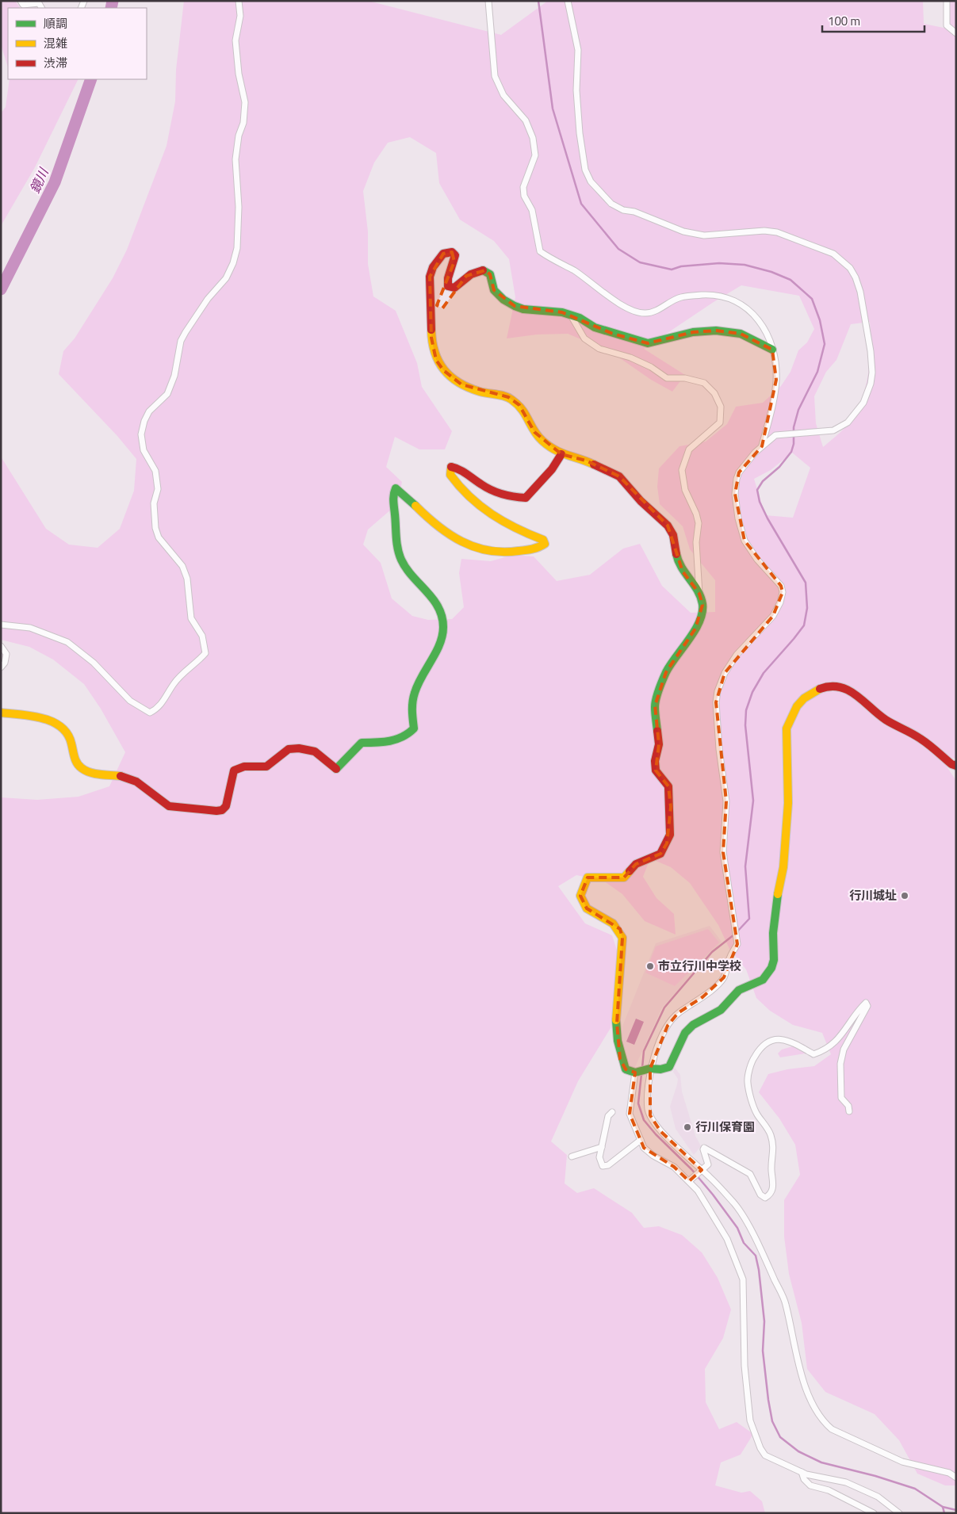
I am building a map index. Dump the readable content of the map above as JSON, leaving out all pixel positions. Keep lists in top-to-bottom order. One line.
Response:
{"water":["鏡川"],"places":["行川城址","市立行川中学校","行川保育園"],"legend":["順調","混雑","渋滞"],"scale_bar":"100 m"}
